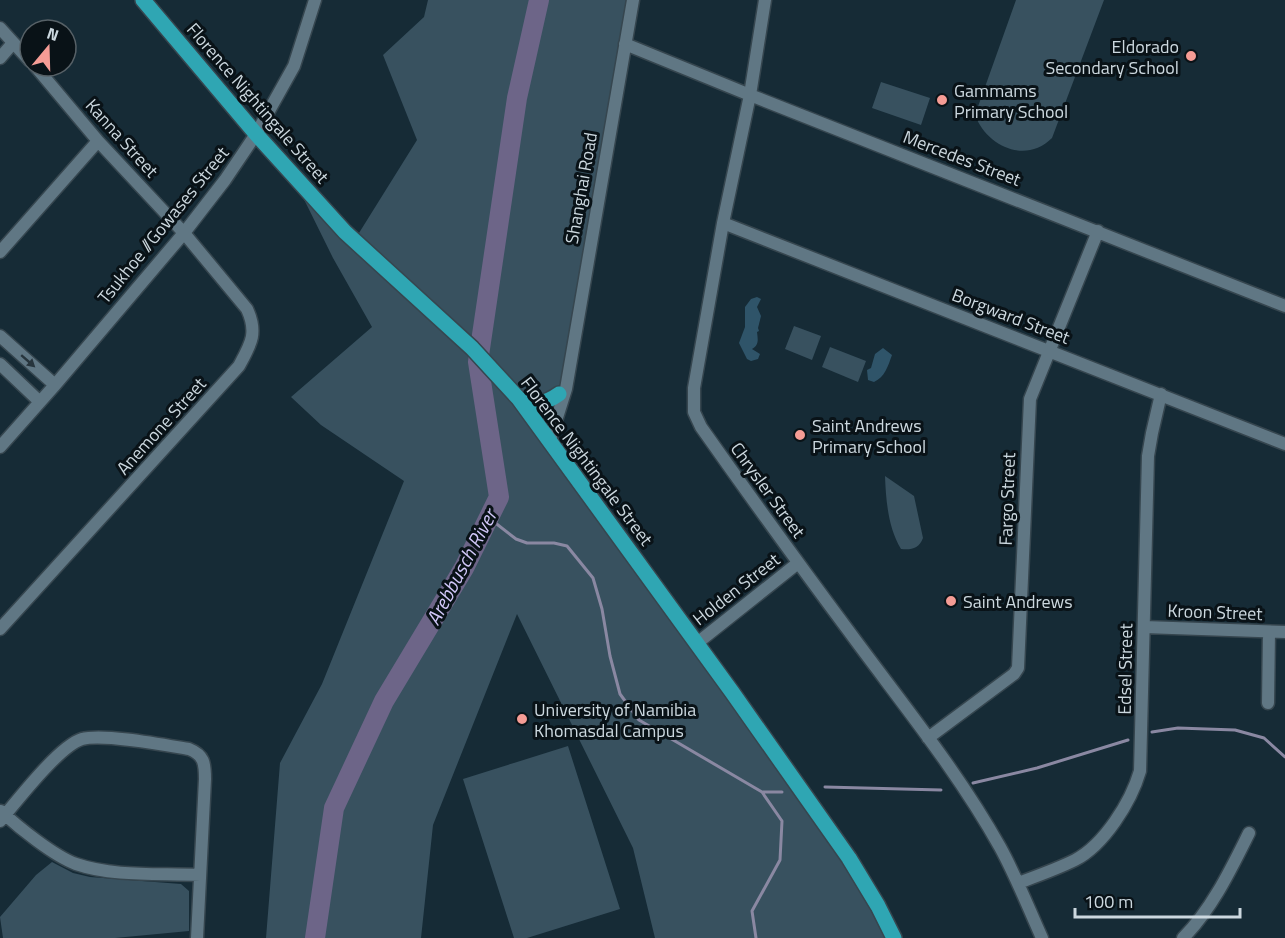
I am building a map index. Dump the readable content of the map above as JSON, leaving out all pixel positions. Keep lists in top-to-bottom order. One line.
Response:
{"streets":{"main road":["Florence Nightingale Street"],"street":["Kanna Street","Mercedes Street","Shanghai Road","Tsukhoe //Gowases Street","Borgward Street","Anemone Street","Chrysler Street","Fargo Street","Holden Street","Kroon Street","Edsel Street"]},"crossings":[["Florence Nightingale Street","Shanghai Road"],["Florence Nightingale Street","Tsukhoe //Gowases Street"],["Florence Nightingale Street","Holden Street"],["Kanna Street","Tsukhoe //Gowases Street"],["Kanna Street","Anemone Street"],["Mercedes Street","Shanghai Road"],["Mercedes Street","Chrysler Street"],["Mercedes Street","Fargo Street"],["Tsukhoe //Gowases Street","Anemone Street"],["Borgward Street","Chrysler Street"],["Borgward Street","Fargo Street"],["Borgward Street","Edsel Street"],["Chrysler Street","Fargo Street"],["Chrysler Street","Holden Street"],["Chrysler Street","Edsel Street"],["Kroon Street","Edsel Street"]],"water":["Arebbusch River"],"places":["Eldorado Secondary School","Gammams Primary School","Saint Andrews Primary School","Saint Andrews","University of Namibia Khomasdal Campus"],"scale_bar":"100 m","north":"top"}
